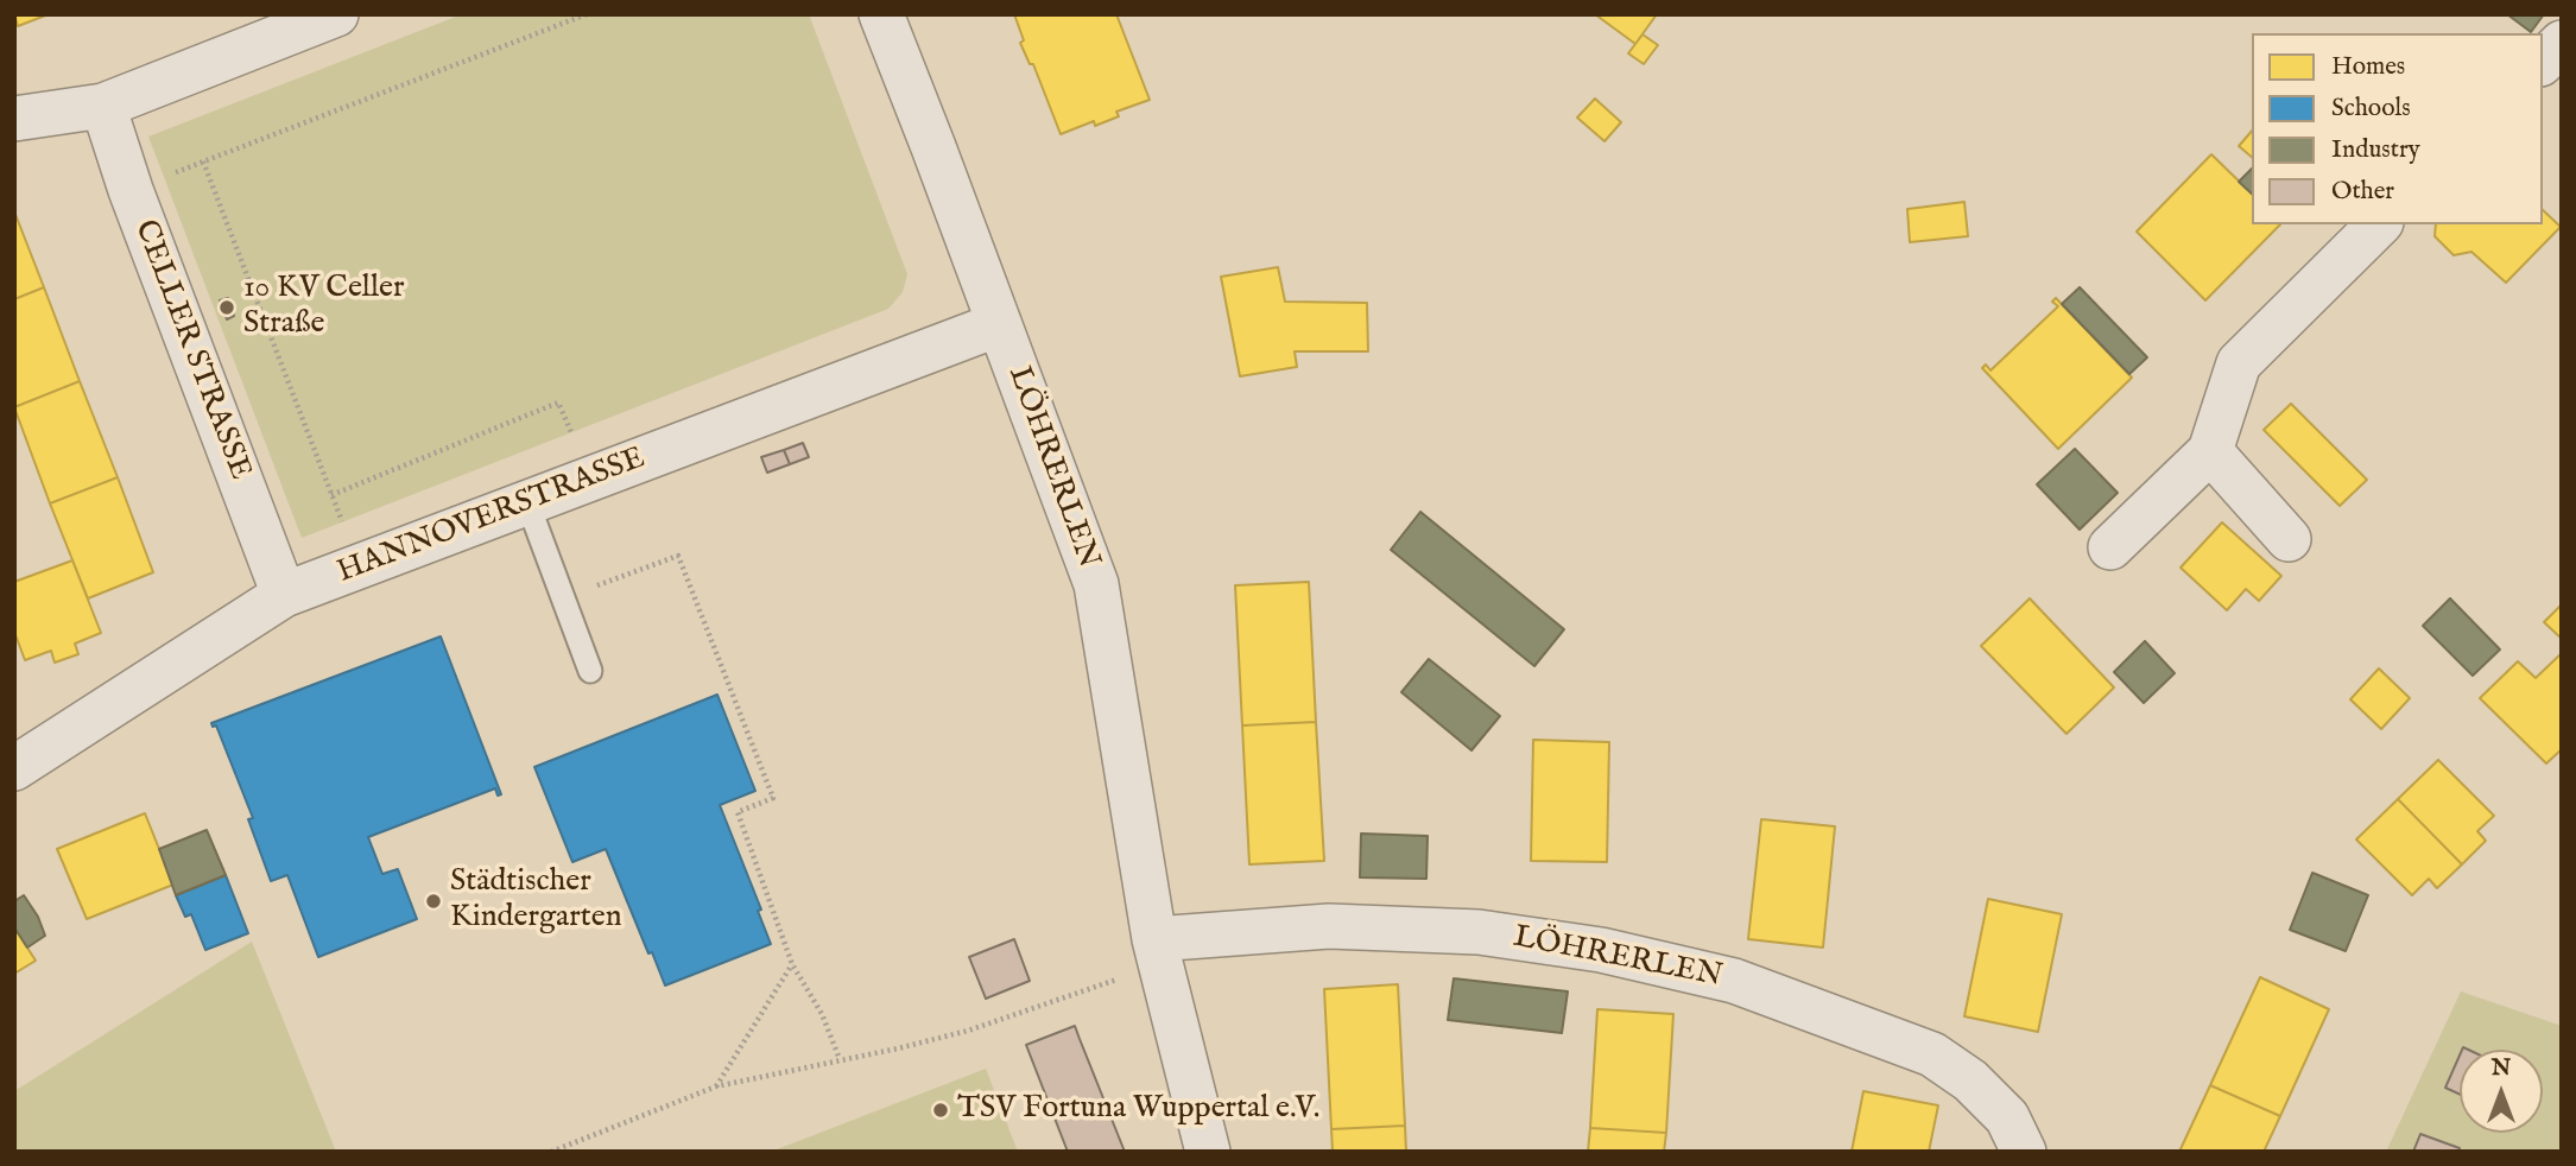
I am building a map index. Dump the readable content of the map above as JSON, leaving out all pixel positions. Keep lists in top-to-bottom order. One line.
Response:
{"streets":{"street":["CELLER STRASSE","LÖHRERLEN","HANNOVERSTRASSE"]},"crossings":[["CELLER STRASSE","HANNOVERSTRASSE"],["LÖHRERLEN","HANNOVERSTRASSE"]],"places":["10 KV Celler Straße","Städtischer Kindergarten","TSV Fortuna Wuppertal e.V."],"legend":["Homes","Schools","Industry","Other"],"north":"top"}
